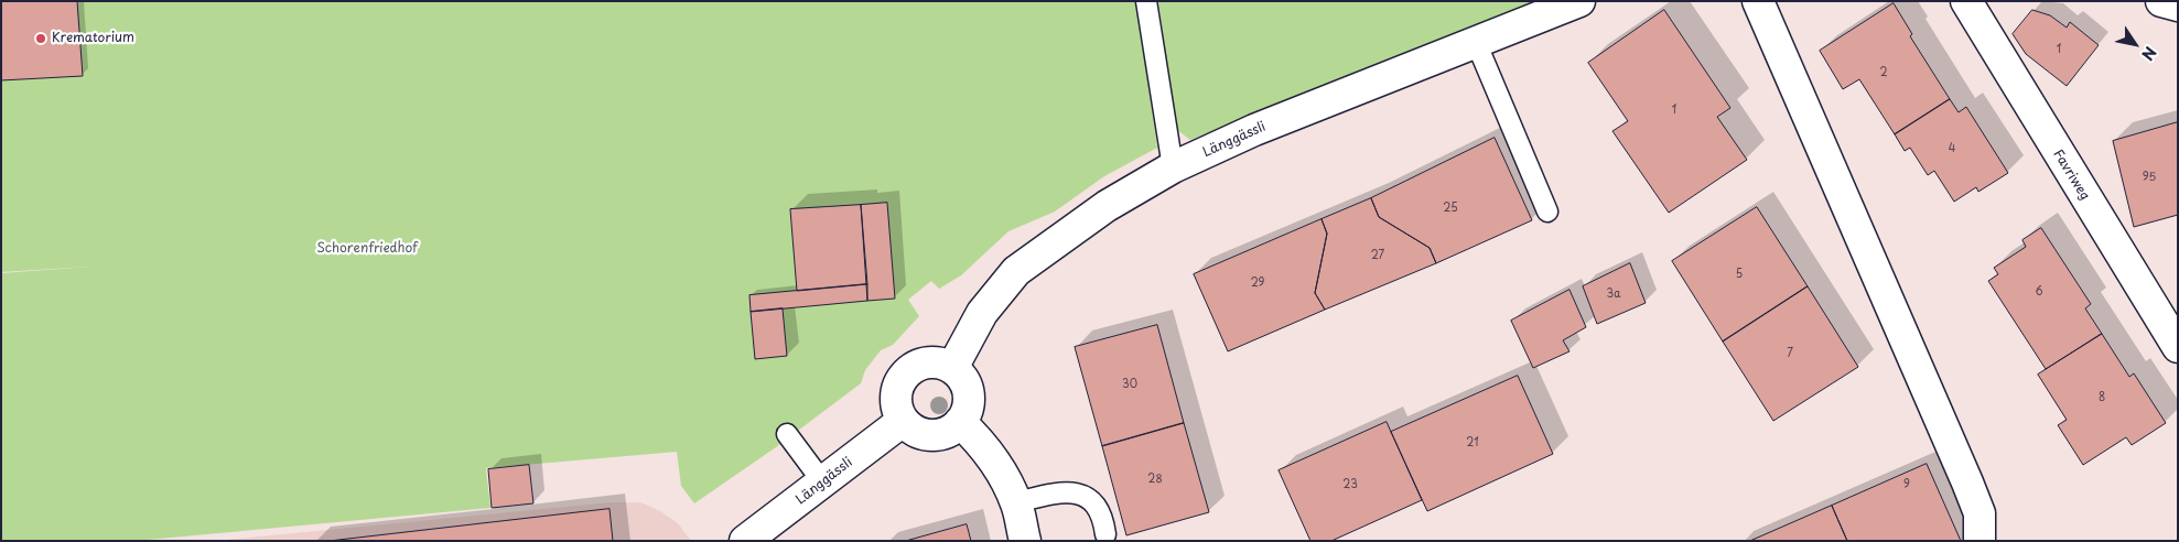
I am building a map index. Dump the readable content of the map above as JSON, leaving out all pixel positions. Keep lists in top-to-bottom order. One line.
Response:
{"streets":{"street":["Länggässli","Favriweg"]},"parks":["Schorenfriedhof"],"places":["Krematorium"],"house_numbers":["1","2","1","4","95","25","27","5","29","6","3a","7","30","8","21","28","23","9"],"north":"bottom right"}
